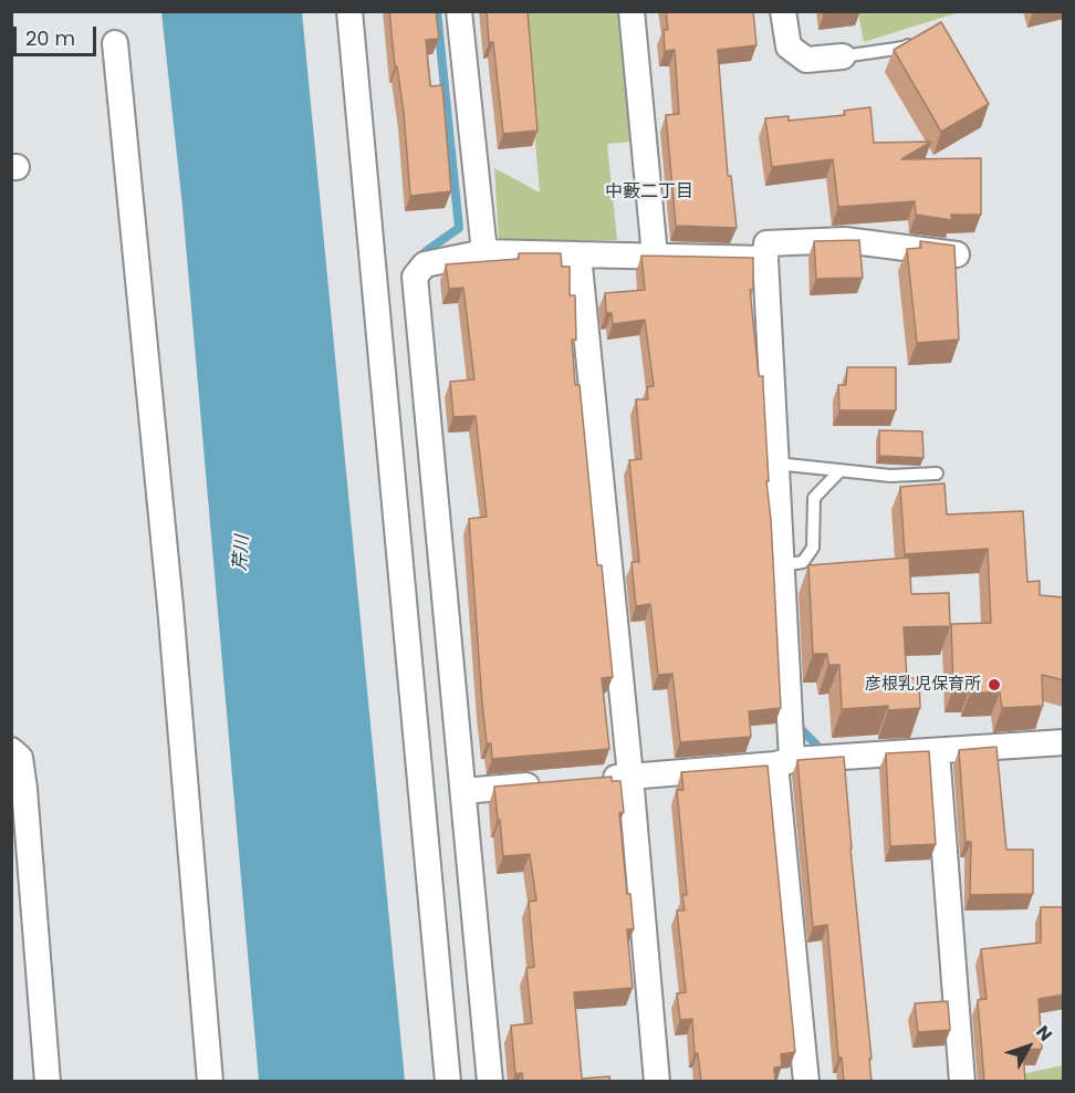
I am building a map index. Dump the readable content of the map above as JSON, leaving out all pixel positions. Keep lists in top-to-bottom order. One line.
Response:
{"districts":["中藪二丁目"],"water":["芹川"],"places":["彦根乳児保育所"],"scale_bar":"20 m","north":"top right"}
